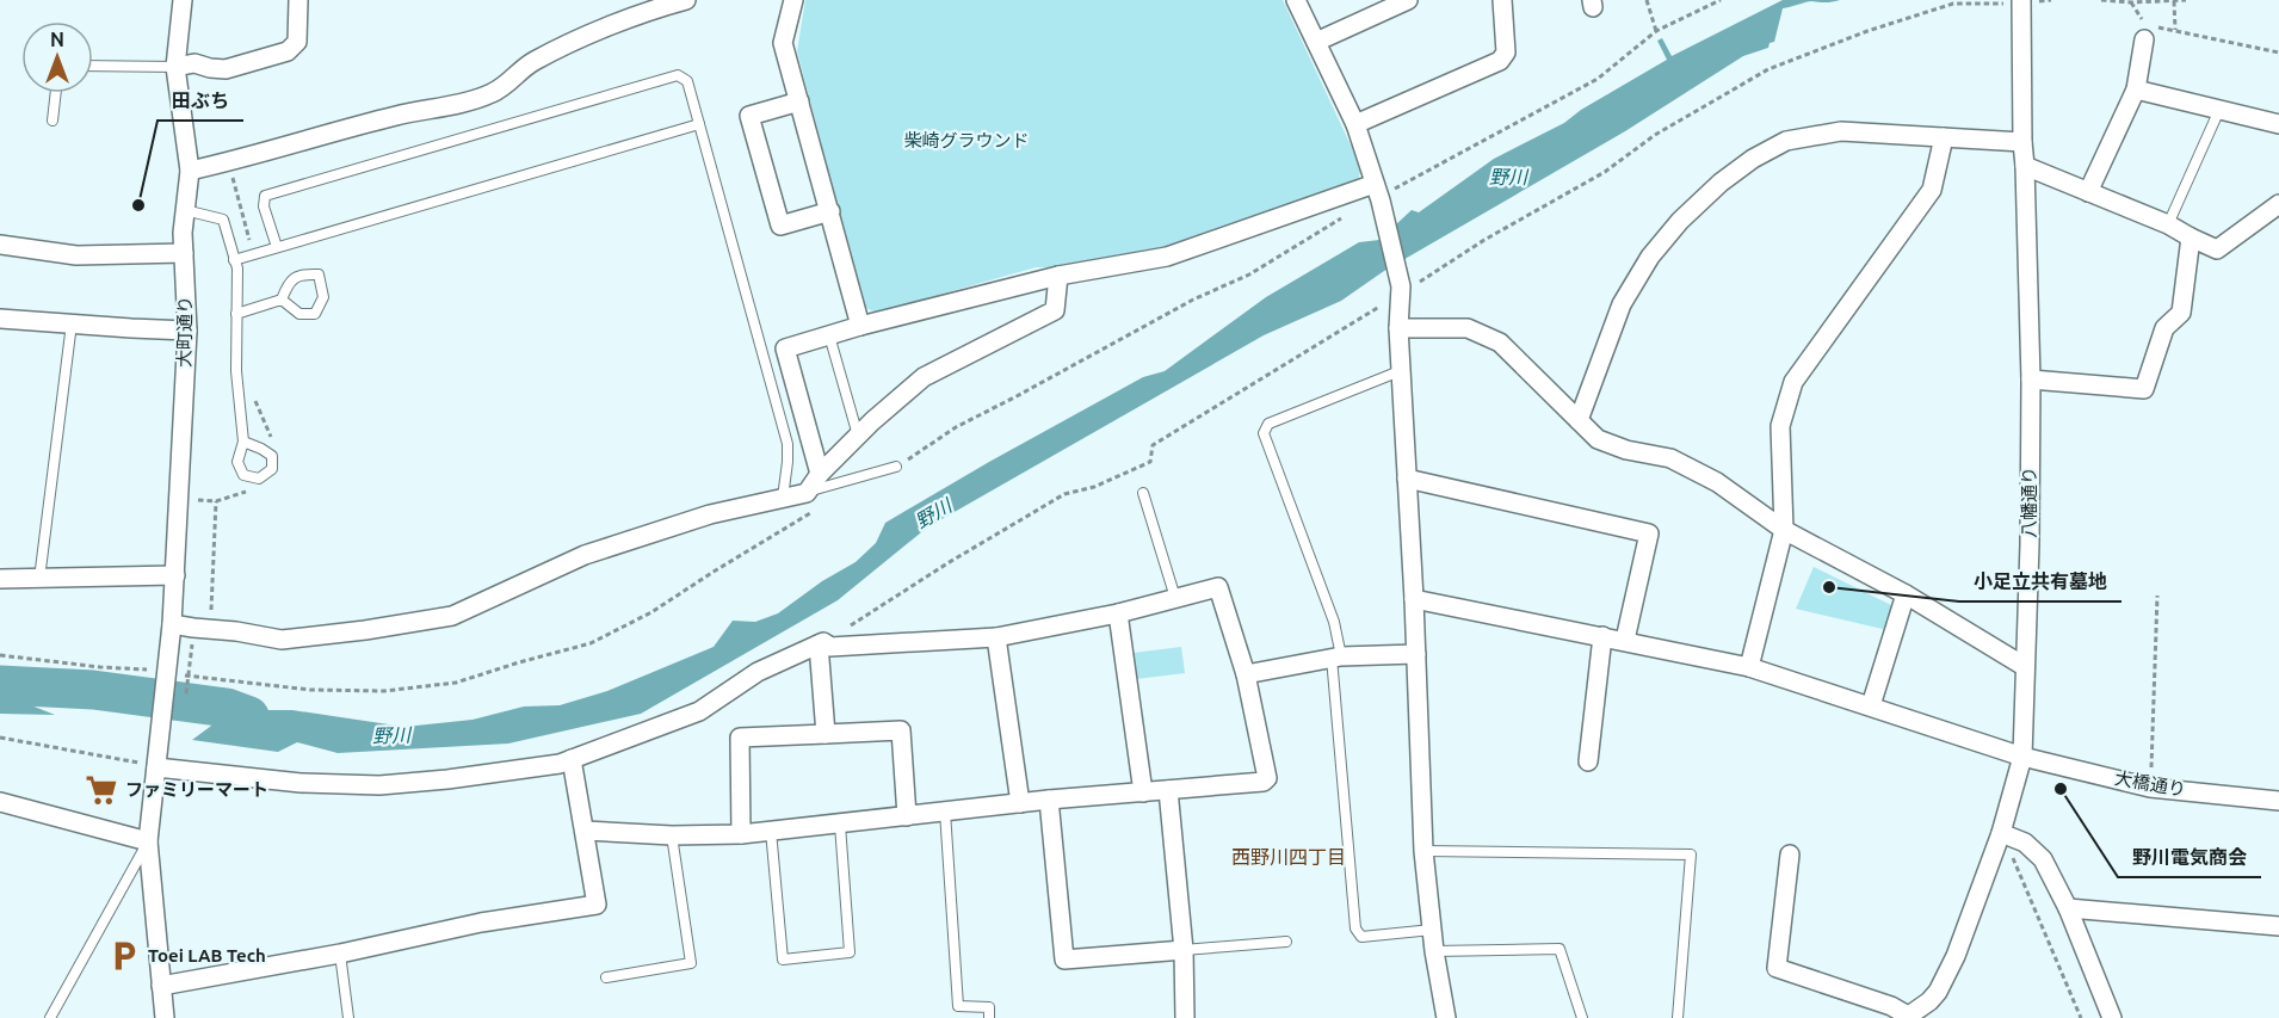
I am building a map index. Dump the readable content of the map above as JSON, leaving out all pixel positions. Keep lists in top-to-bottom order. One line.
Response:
{"streets":{"street":["大町通り","八幡通り","大橋通り"]},"crossings":[["八幡通り","大橋通り"]],"districts":["西野川四丁目"],"water":["野川"],"parks":["柴崎グラウンド"],"places":{"other":["田ぶち","小足立共有墓地","野川電気商会"],"supermarket":["ファミリーマート"],"parking":["Toei LAB Tech"]},"north":"top"}
